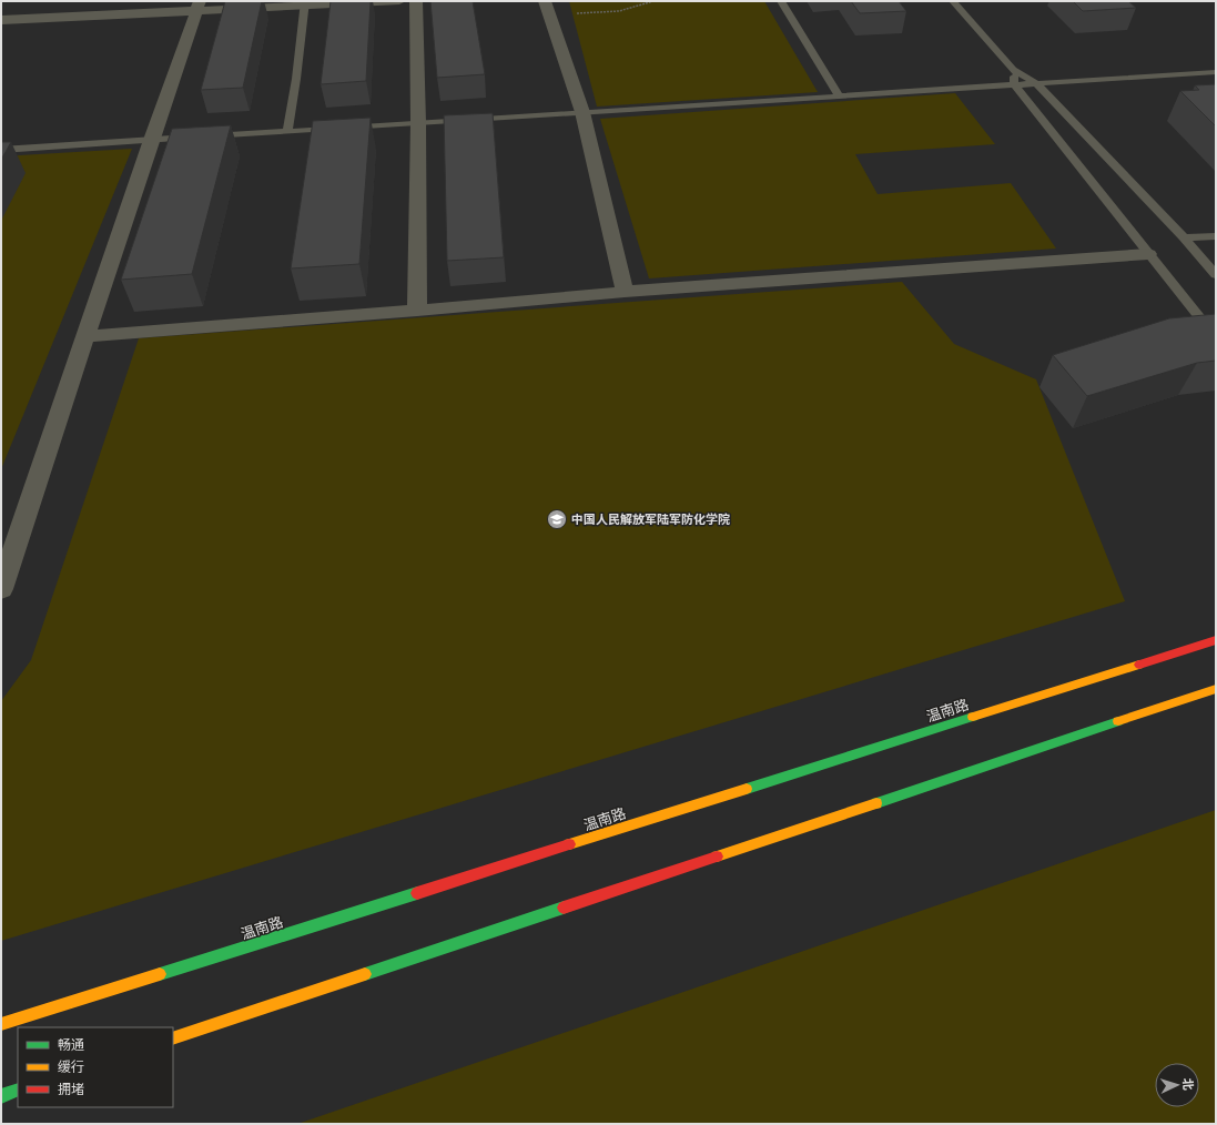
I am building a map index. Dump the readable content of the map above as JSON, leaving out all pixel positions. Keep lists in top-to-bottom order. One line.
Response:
{"streets":{"main road":["温南路"]},"places":{"school or university":["中国人民解放军陆军防化学院"]},"legend":["畅通","缓行","拥堵"],"north":"right"}
